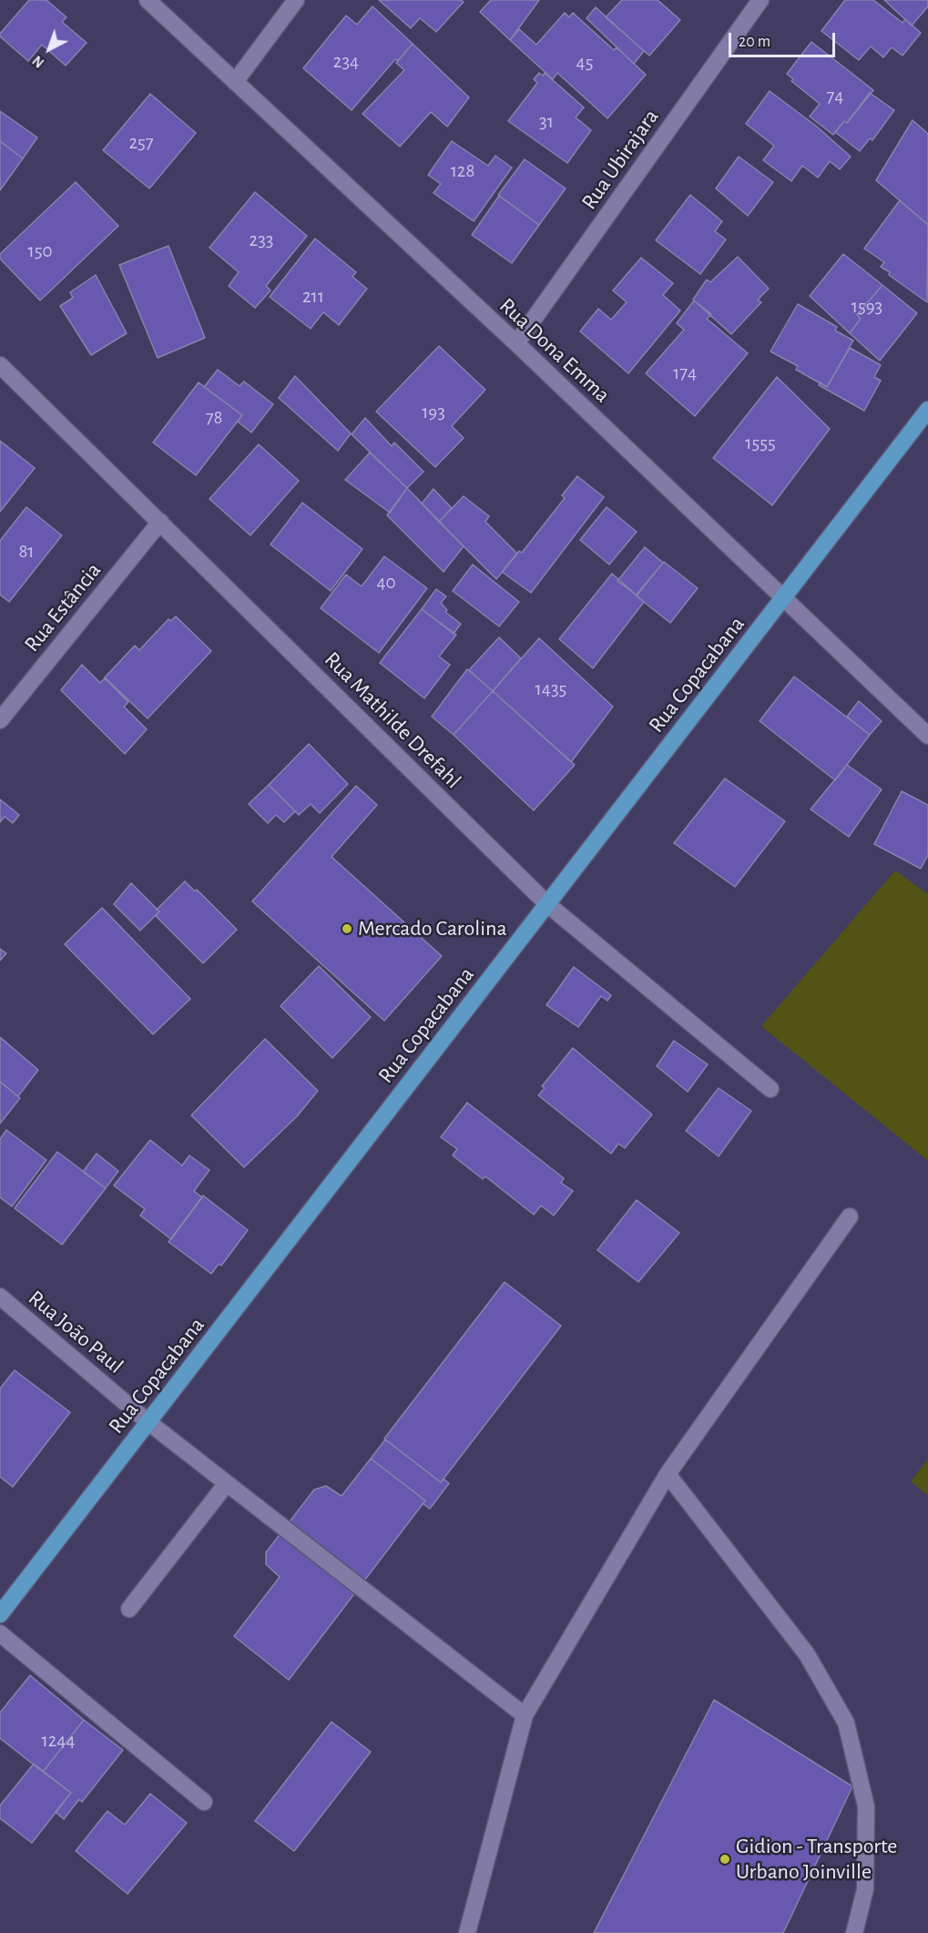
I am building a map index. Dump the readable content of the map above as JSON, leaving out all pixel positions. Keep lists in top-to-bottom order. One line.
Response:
{"streets":{"main road":["Rua Copacabana"],"street":["Rua Ubirajara","Rua Dona Emma","Rua Estância","Rua Mathilde Drefahl","Rua João Paul"]},"crossings":[["Rua Ubirajara","Rua Dona Emma"],["Rua Dona Emma","Rua Copacabana"],["Rua Estância","Rua Mathilde Drefahl"],["Rua Copacabana","Rua Mathilde Drefahl"],["Rua Copacabana","Rua João Paul"]],"places":["Mercado Carolina","Gidion - Transporte Urbano Joinville"],"house_numbers":["234","45","74","31","257","128","233","150","211","1593","174","193","78","1555","81","40","1435","1244"],"scale_bar":"20 m","north":"bottom left"}
